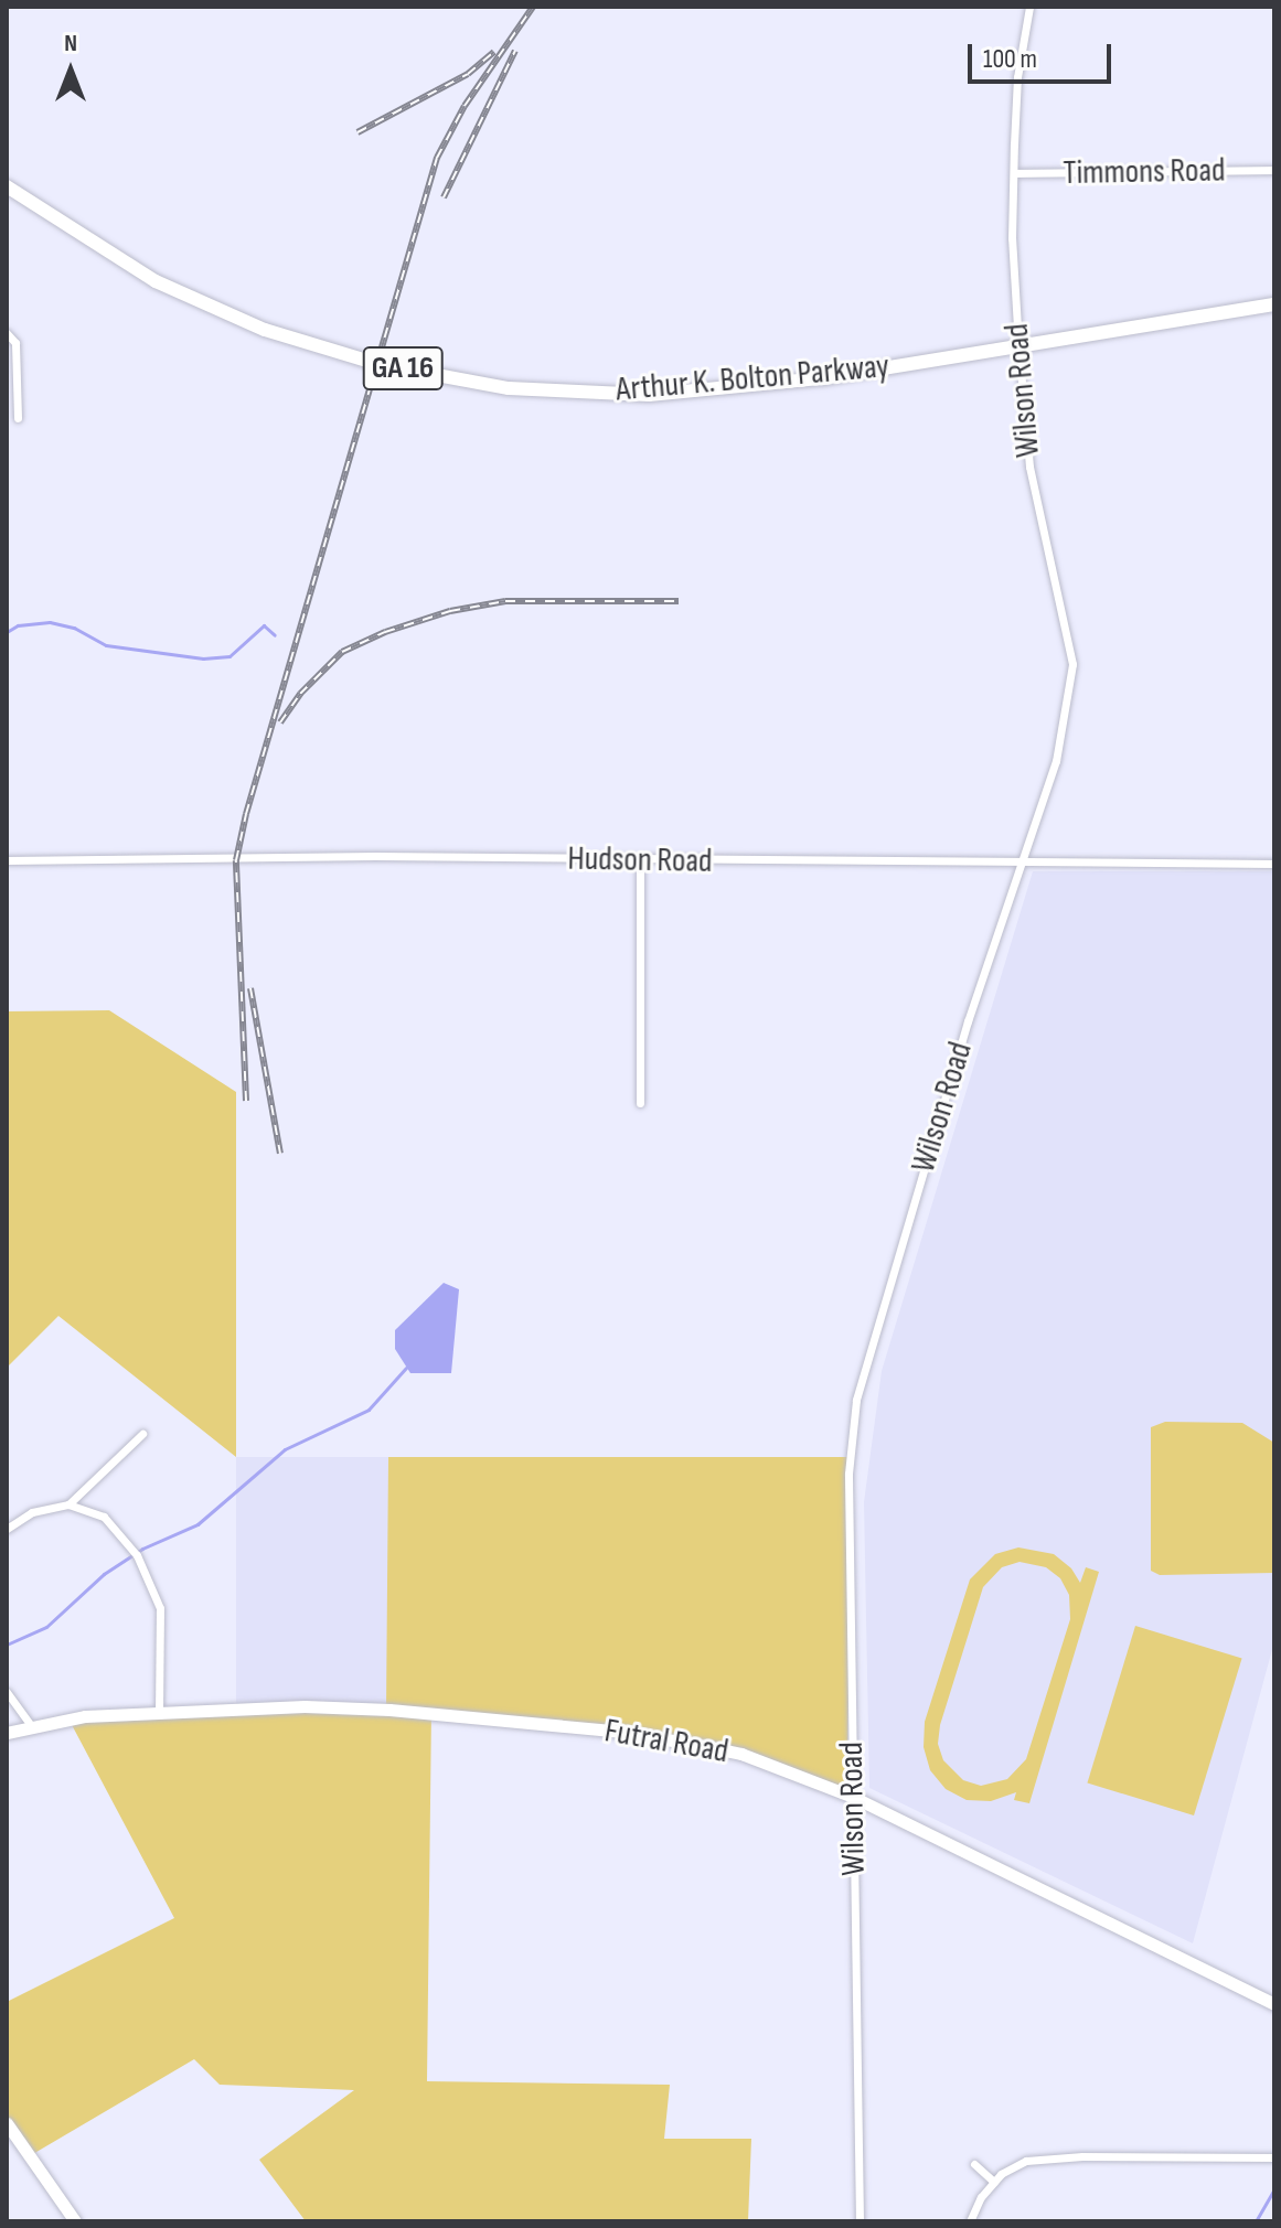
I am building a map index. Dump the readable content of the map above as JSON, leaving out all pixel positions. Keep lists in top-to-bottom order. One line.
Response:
{"streets":{"main road":["GA 16","Arthur K. Bolton Parkway"],"street":["Timmons Road","Wilson Road","Hudson Road","Futral Road"]},"crossings":[["Timmons Road","Wilson Road"],["Arthur K. Bolton Parkway","Wilson Road"],["Wilson Road","Hudson Road"],["Wilson Road","Futral Road"]],"scale_bar":"100 m","north":"top"}
